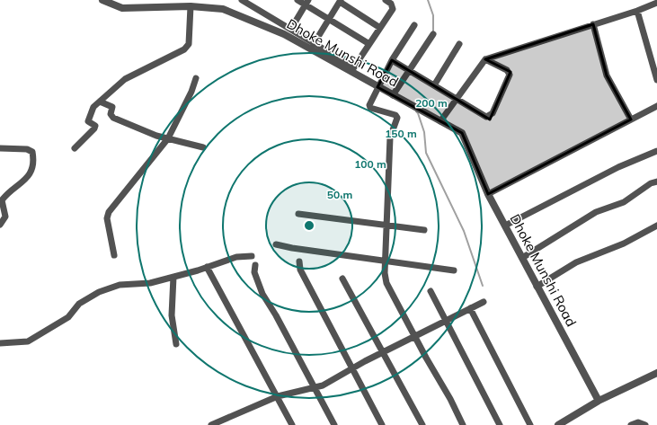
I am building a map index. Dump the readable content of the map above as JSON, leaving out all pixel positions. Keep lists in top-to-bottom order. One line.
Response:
{"streets":{"street":["Dhoke Munshi Road"]},"rings":["200 m","150 m","100 m","50 m"]}
